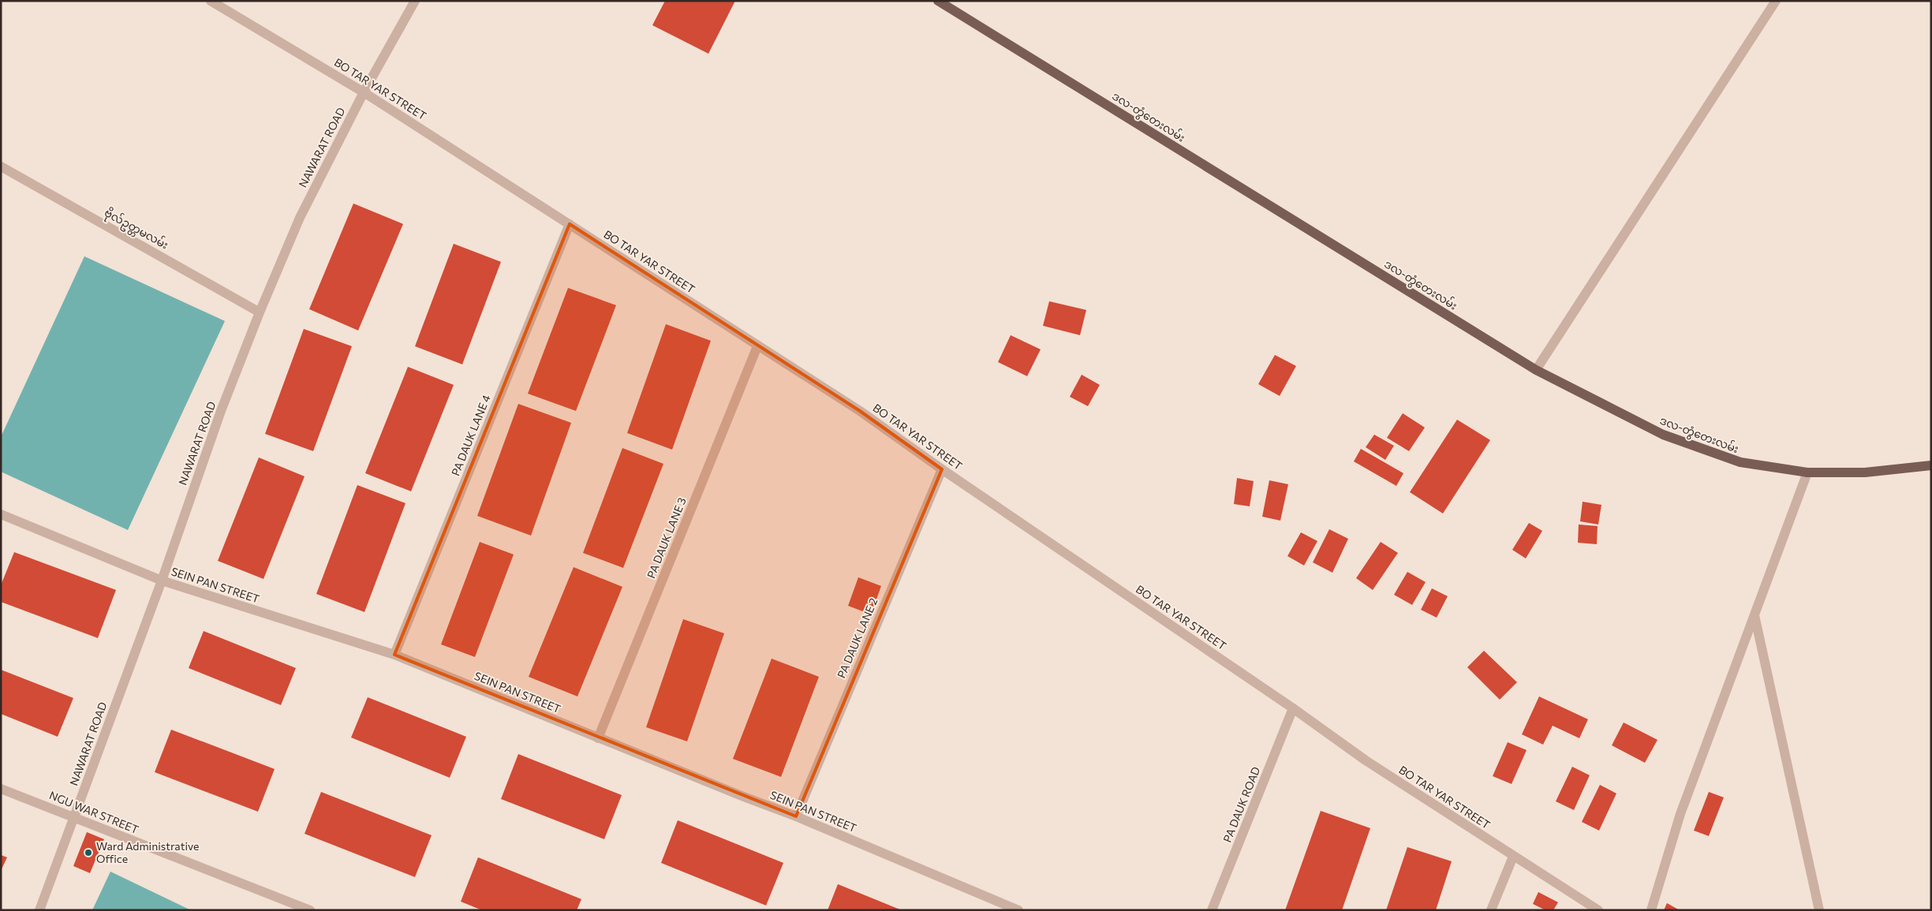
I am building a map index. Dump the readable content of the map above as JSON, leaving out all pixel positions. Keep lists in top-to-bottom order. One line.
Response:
{"streets":{"main road":["ဒလ-တွံတေးလမ်း"],"street":["BO TAR YAR STREET","NAWARAT ROAD","ဗိုလ်ဥတ္တမလမ်း","PA DAUK LANE 4","PA DAUK LANE 3","SEIN PAN STREET","PA DAUK LANE 2","PA DAUK ROAD","NGU WAR STREET"]},"crossings":[["BO TAR YAR STREET","NAWARAT ROAD"],["BO TAR YAR STREET","PA DAUK LANE 4"],["BO TAR YAR STREET","PA DAUK LANE 3"],["BO TAR YAR STREET","PA DAUK LANE 2"],["BO TAR YAR STREET","PA DAUK ROAD"],["NAWARAT ROAD","ဗိုလ်ဥတ္တမလမ်း"],["NAWARAT ROAD","SEIN PAN STREET"],["NAWARAT ROAD","NGU WAR STREET"],["PA DAUK LANE 4","SEIN PAN STREET"],["PA DAUK LANE 3","SEIN PAN STREET"],["SEIN PAN STREET","PA DAUK LANE 2"]],"places":["Ward Administrative Office"]}
